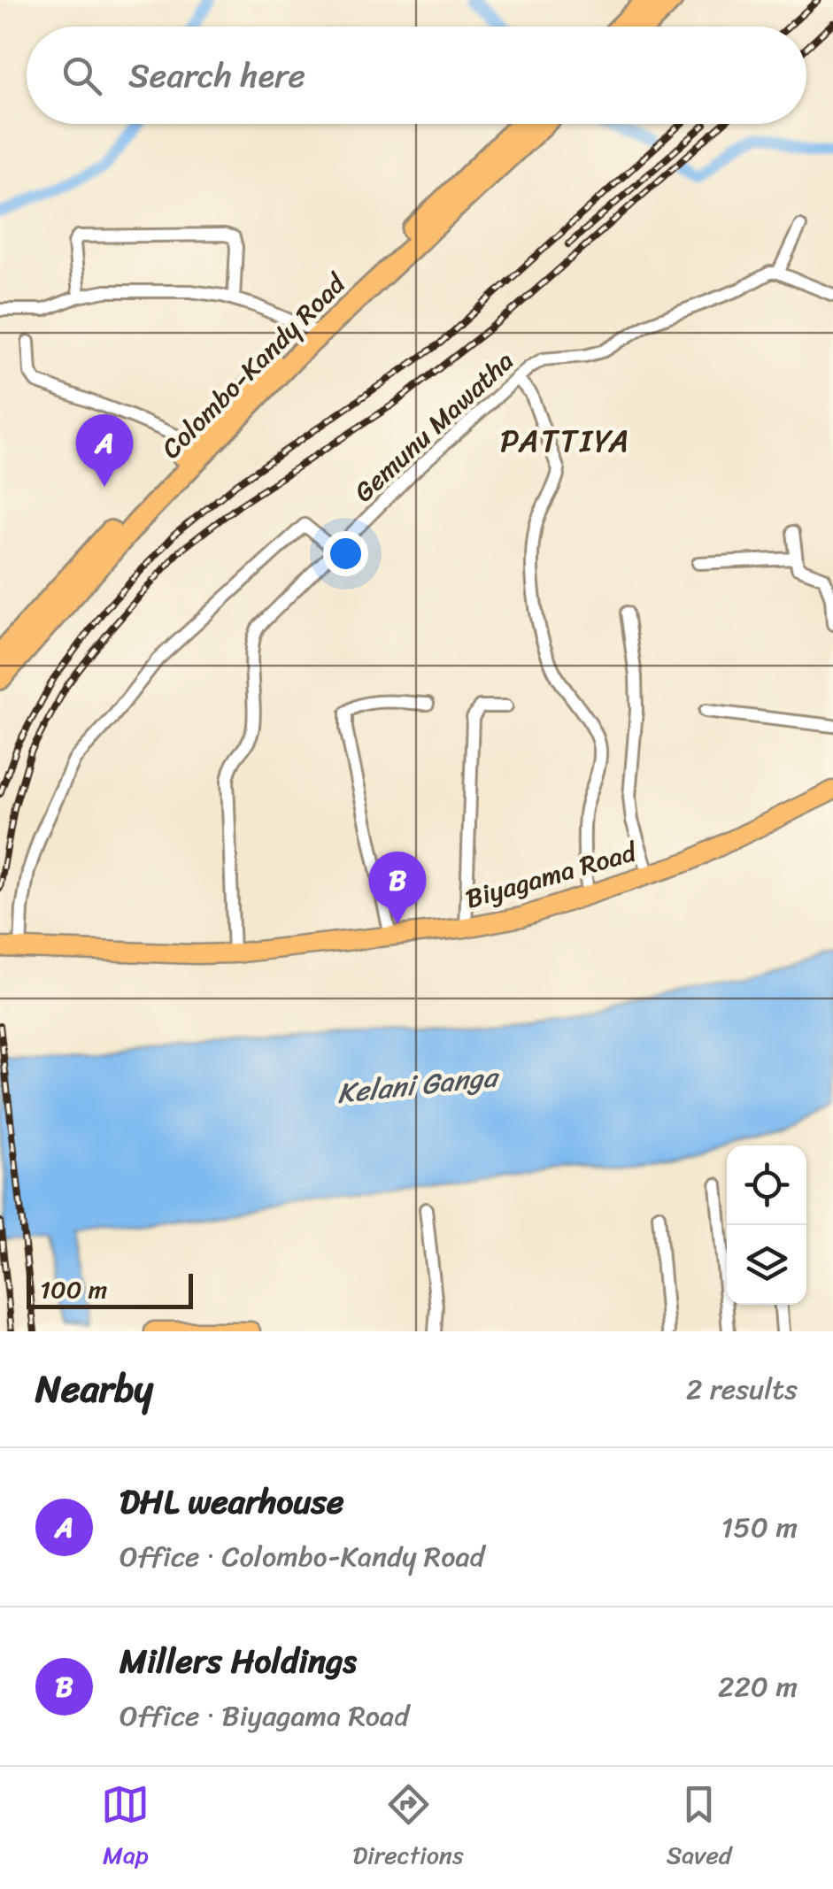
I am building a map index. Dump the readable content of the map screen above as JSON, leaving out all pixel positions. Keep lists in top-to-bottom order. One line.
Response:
{"streets":{"highway":["Colombo-Kandy Road"],"main road":["Biyagama Road"],"street":["Gemunu Mawatha"]},"crossings":[["Gemunu Mawatha","Biyagama Road"]],"districts":["PATTIYA"],"water":["Kelani Ganga"],"scale_bar":"100 m","page":{"search":"Search here","pins":["A","B"],"scale":"100 m","heading":["Nearby","2 results"],"list":[{"mark":"A","name":"DHL wearhouse","note":"Office · Colombo-Kandy Road","value":"150 m"},{"mark":"B","name":"Millers Holdings","note":"Office · Biyagama Road","value":"220 m"}],"nav":["Map","Directions","Saved"]}}
